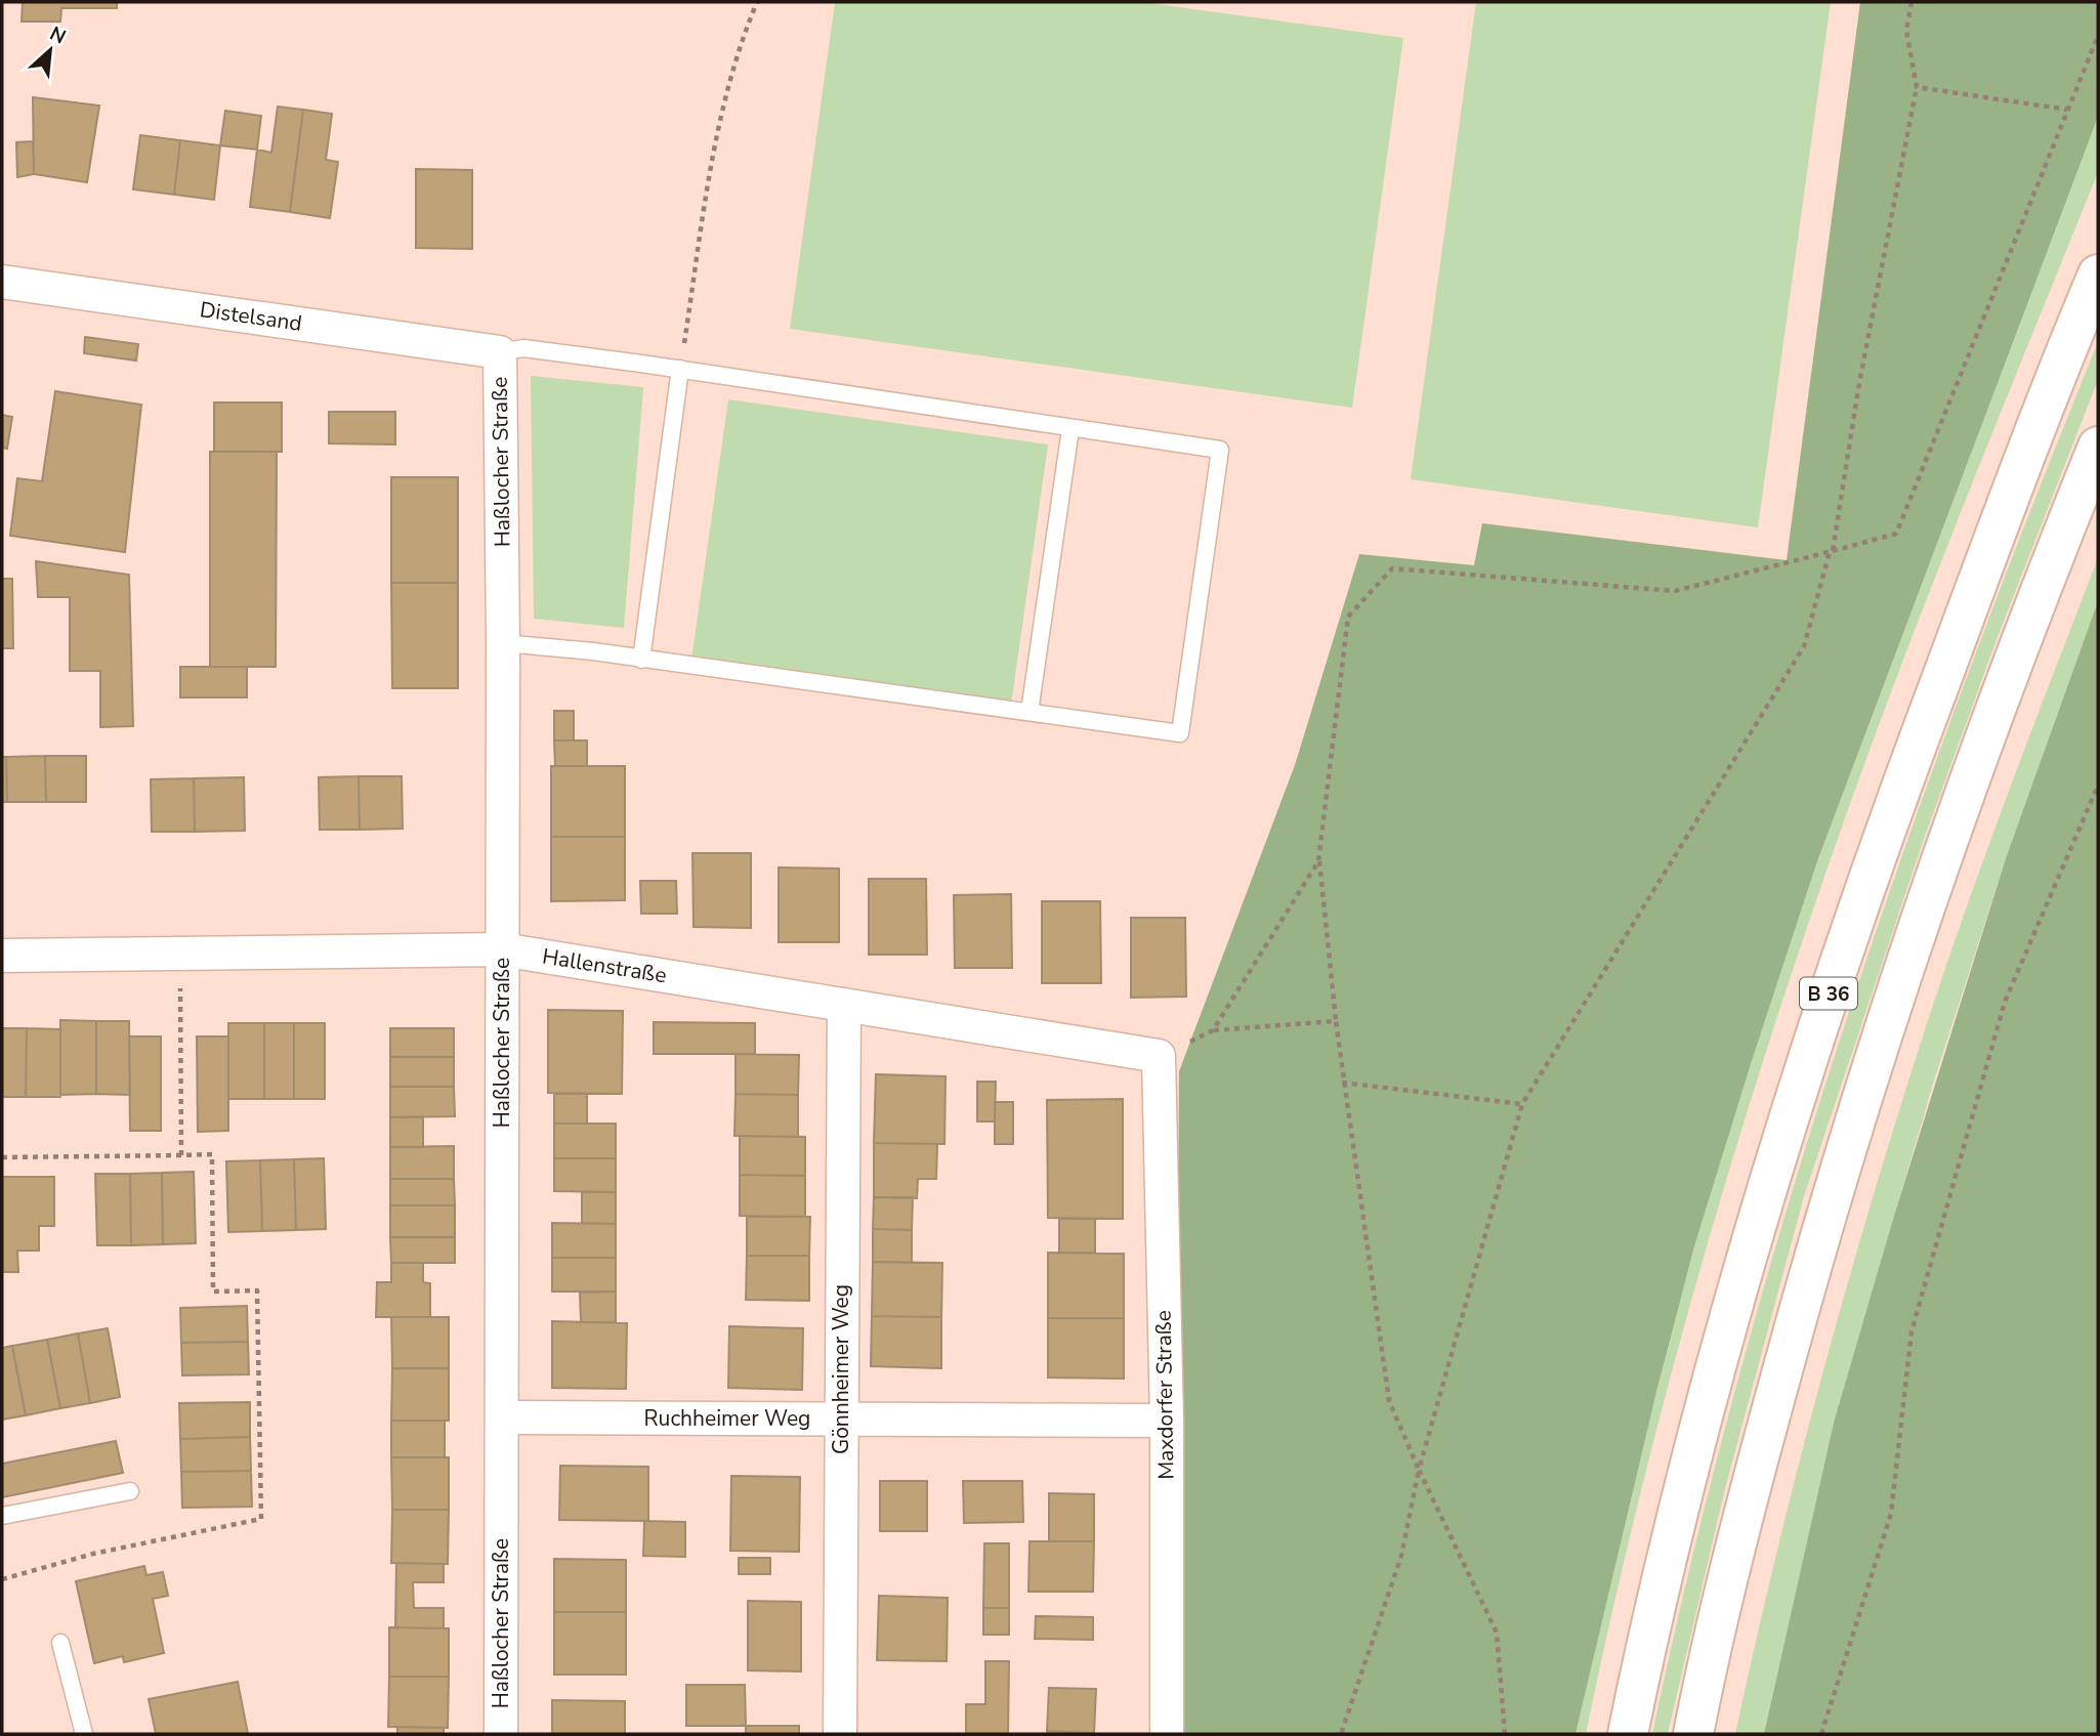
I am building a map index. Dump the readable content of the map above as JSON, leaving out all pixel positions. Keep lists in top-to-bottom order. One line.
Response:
{"streets":{"highway":["B 36"],"street":["Distelsand","Haßlocher Straße","Hallenstraße","Gönnheimer Weg","Maxdorfer Straße","Ruchheimer Weg"]},"crossings":[["Distelsand","Haßlocher Straße"],["Haßlocher Straße","Hallenstraße"],["Haßlocher Straße","Ruchheimer Weg"],["Hallenstraße","Gönnheimer Weg"],["Hallenstraße","Maxdorfer Straße"],["Gönnheimer Weg","Ruchheimer Weg"],["Maxdorfer Straße","Ruchheimer Weg"]],"north":"top right"}
